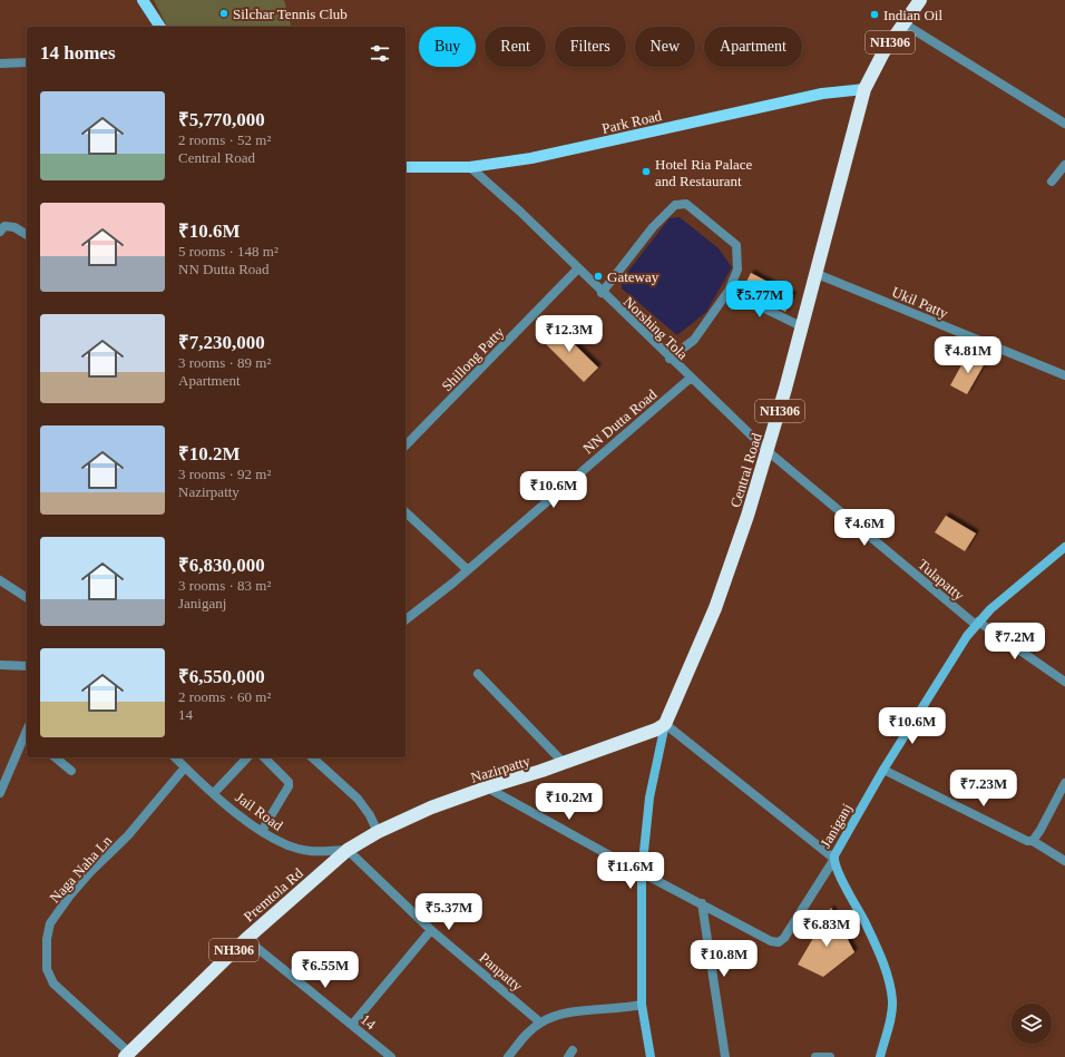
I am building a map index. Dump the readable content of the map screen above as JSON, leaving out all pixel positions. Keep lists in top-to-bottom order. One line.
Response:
{"streets":{"highway":["NH306","Central Road","Nazirpatty","Premtola Rd"],"main road":["Park Road"],"street":["Ukil Patty","Norshing Tola","Shillong Patty","NN Dutta Road","Tulapatty","Jail Road","Janiganj","Naga Naha Ln","Panpatty","14"]},"crossings":[["NH306","Park Road"],["NH306","Central Road"],["Park Road","Norshing Tola"],["Park Road","Central Road"],["Ukil Patty","Central Road"],["Norshing Tola","Shillong Patty"],["Norshing Tola","NN Dutta Road"],["Norshing Tola","Central Road"],["Norshing Tola","Tulapatty"],["Central Road","Tulapatty"],["Central Road","Nazirpatty"],["Central Road","Janiganj"],["Tulapatty","Janiganj"],["Nazirpatty","Jail Road"],["Nazirpatty","Janiganj"],["Nazirpatty","Premtola Rd"],["Nazirpatty","Panpatty"],["Jail Road","Naga Naha Ln"],["Jail Road","Premtola Rd"],["Jail Road","Panpatty"],["Naga Naha Ln","Premtola Rd"],["Premtola Rd","Panpatty"],["Premtola Rd","14"]],"places":["Silchar Tennis Club","Indian Oil","Hotel Ria Palace and Restaurant","Gateway"],"page":{"chip":["Buy","Rent","Filters","New","Apartment"],"heading":"14 homes","list":[{"name":"₹5,770,000","note":"2 rooms · 52 m² · Central Road"},{"name":"₹10.6M","note":"5 rooms · 148 m² · NN Dutta Road"},{"name":"₹7,230,000","note":"3 rooms · 89 m² · Apartment"},{"name":"₹10.2M","note":"3 rooms · 92 m² · Nazirpatty"},{"name":"₹6,830,000","note":"3 rooms · 83 m² · Janiganj"},{"name":"₹6,550,000","note":"2 rooms · 60 m² · 14"}],"price":["₹5.77M","₹12.3M","₹4.81M","₹10.6M","₹4.6M","₹7.2M","₹10.6M","₹7.23M","₹10.2M","₹11.6M","₹5.37M","₹6.83M","₹10.8M","₹6.55M"]}}
